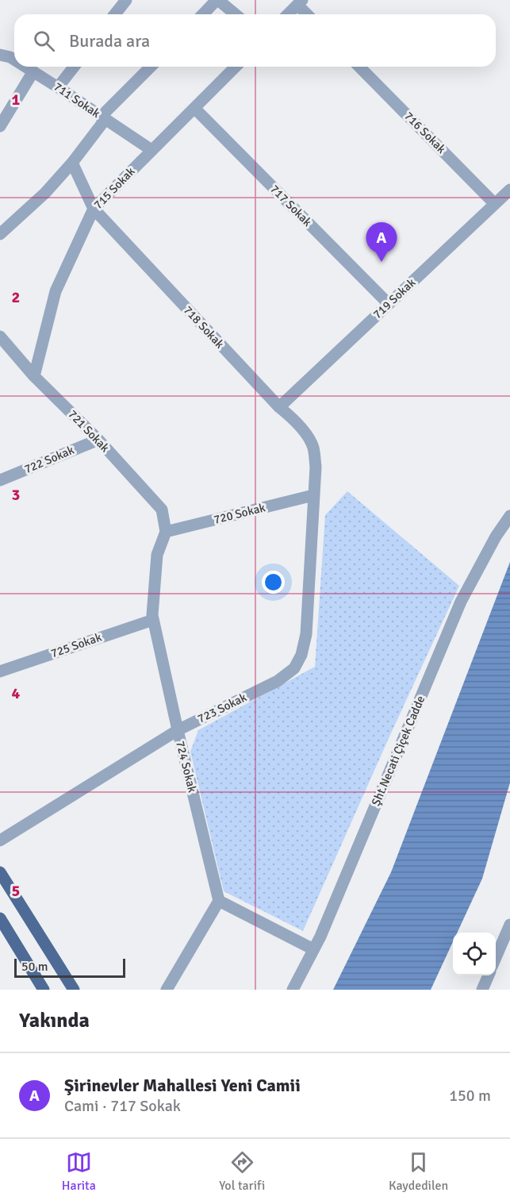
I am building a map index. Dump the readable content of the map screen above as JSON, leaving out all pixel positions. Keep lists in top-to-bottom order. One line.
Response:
{"streets":{"street":["711 Sokak","716 Sokak","715 Sokak","717 Sokak","719 Sokak","718 Sokak","721 Sokak","722 Sokak","720 Sokak","725 Sokak","723 Sokak","Şht.Necati Çiçek Cadde","724 Sokak"]},"crossings":[["711 Sokak","715 Sokak"],["716 Sokak","719 Sokak"],["715 Sokak","717 Sokak"],["715 Sokak","718 Sokak"],["715 Sokak","721 Sokak"],["717 Sokak","719 Sokak"],["719 Sokak","718 Sokak"],["718 Sokak","720 Sokak"],["718 Sokak","723 Sokak"],["721 Sokak","722 Sokak"],["721 Sokak","720 Sokak"],["721 Sokak","724 Sokak"],["720 Sokak","723 Sokak"],["720 Sokak","724 Sokak"],["725 Sokak","724 Sokak"],["723 Sokak","724 Sokak"]],"scale_bar":"50 m","page":{"search":"Burada ara","pins":"A","scale":"50 m","heading":"Yakında","list":[{"mark":"A","name":"Şirinevler Mahallesi Yeni Camii","note":"Cami · 717 Sokak","value":"150 m"}],"nav":["Harita","Yol tarifi","Kaydedilen"]},"grid":{"rows":["1","2","3","4","5"]}}
